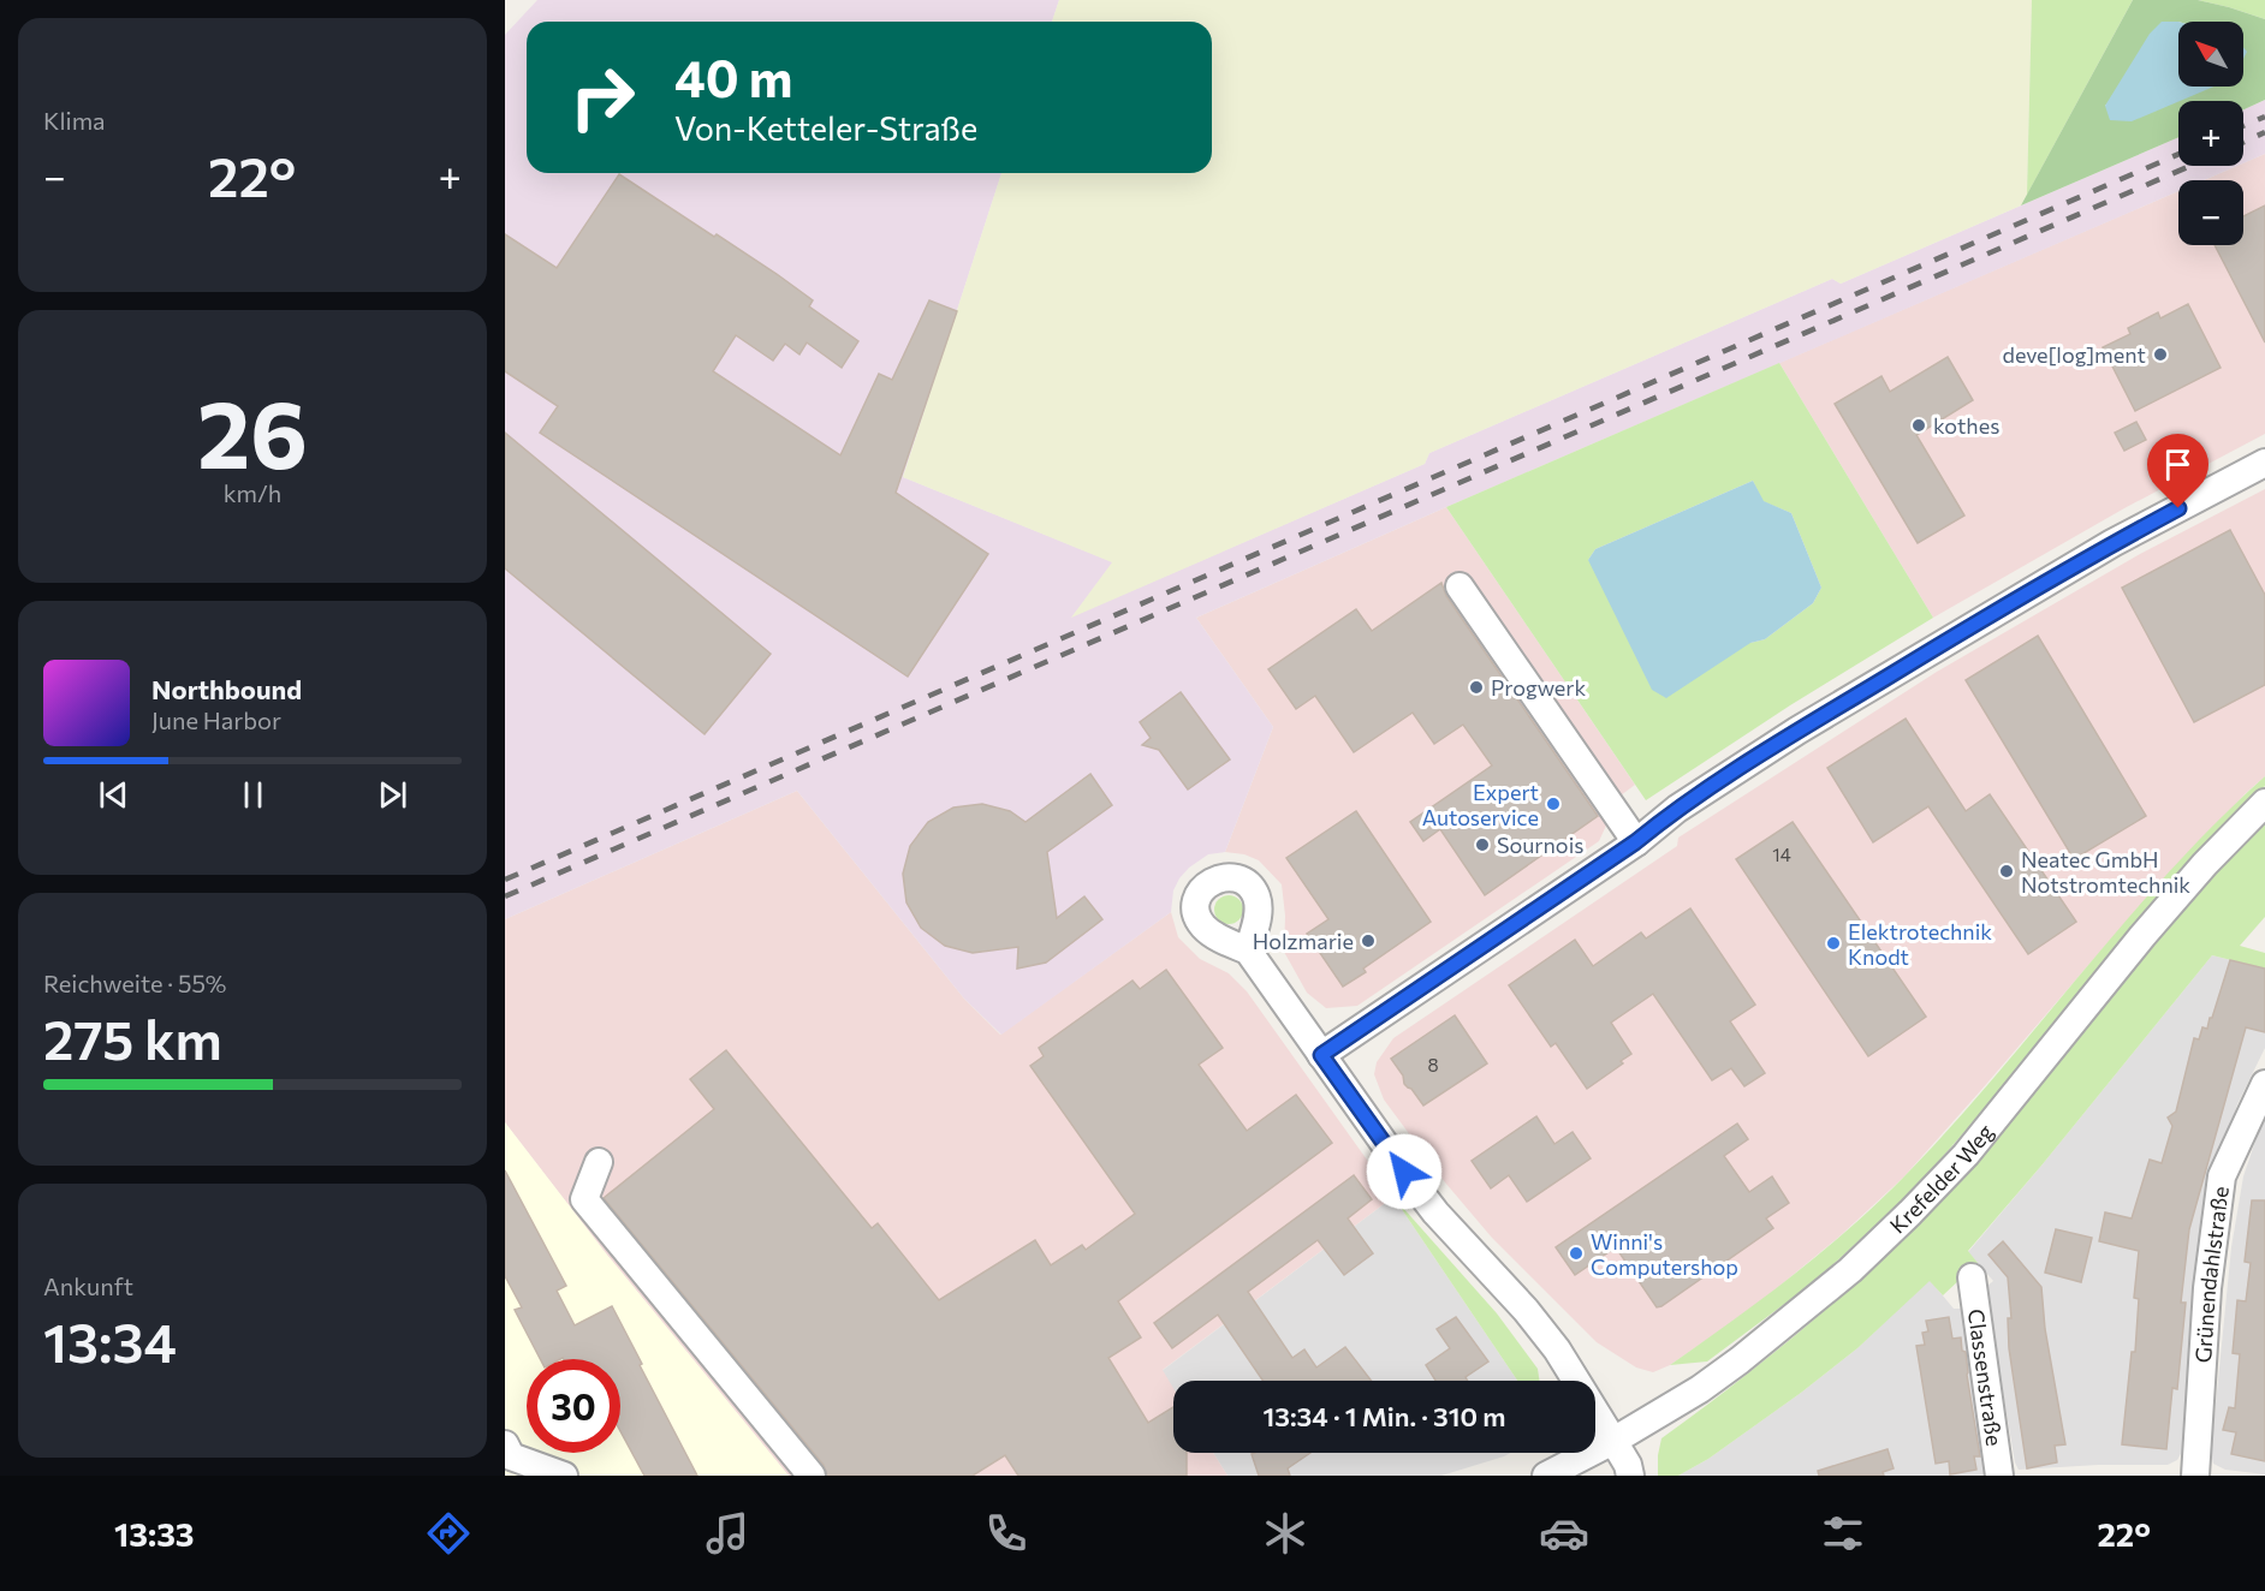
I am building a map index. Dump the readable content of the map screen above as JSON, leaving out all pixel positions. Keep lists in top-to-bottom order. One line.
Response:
{"streets":{"street":["Krefelder Weg","Grünendahlstraße","Classenstraße"]},"places":["deve[log]ment","kothes","Progwerk","Expert Autoservice","Sournois","Neatec GmbH Notstromtechnik","Holzmarie","Elektrotechnik Knodt","Winni's Computershop"],"house_numbers":["14","8"],"north":"top left","page":{"tile":["Klima",["26","km/h"],["Reichweite · 55%","275 km"],["Ankunft","13:34"]],"map_buttons":["+","−"],"turn":["40 m","Von-Ketteler-Straße"],"heat":["−","22°","+"],"song":["Northbound","June Harbor"],"limit":"30","trip":"13:34 · 1 Min. · 310 m","tabs":["13:33","22°"]}}
